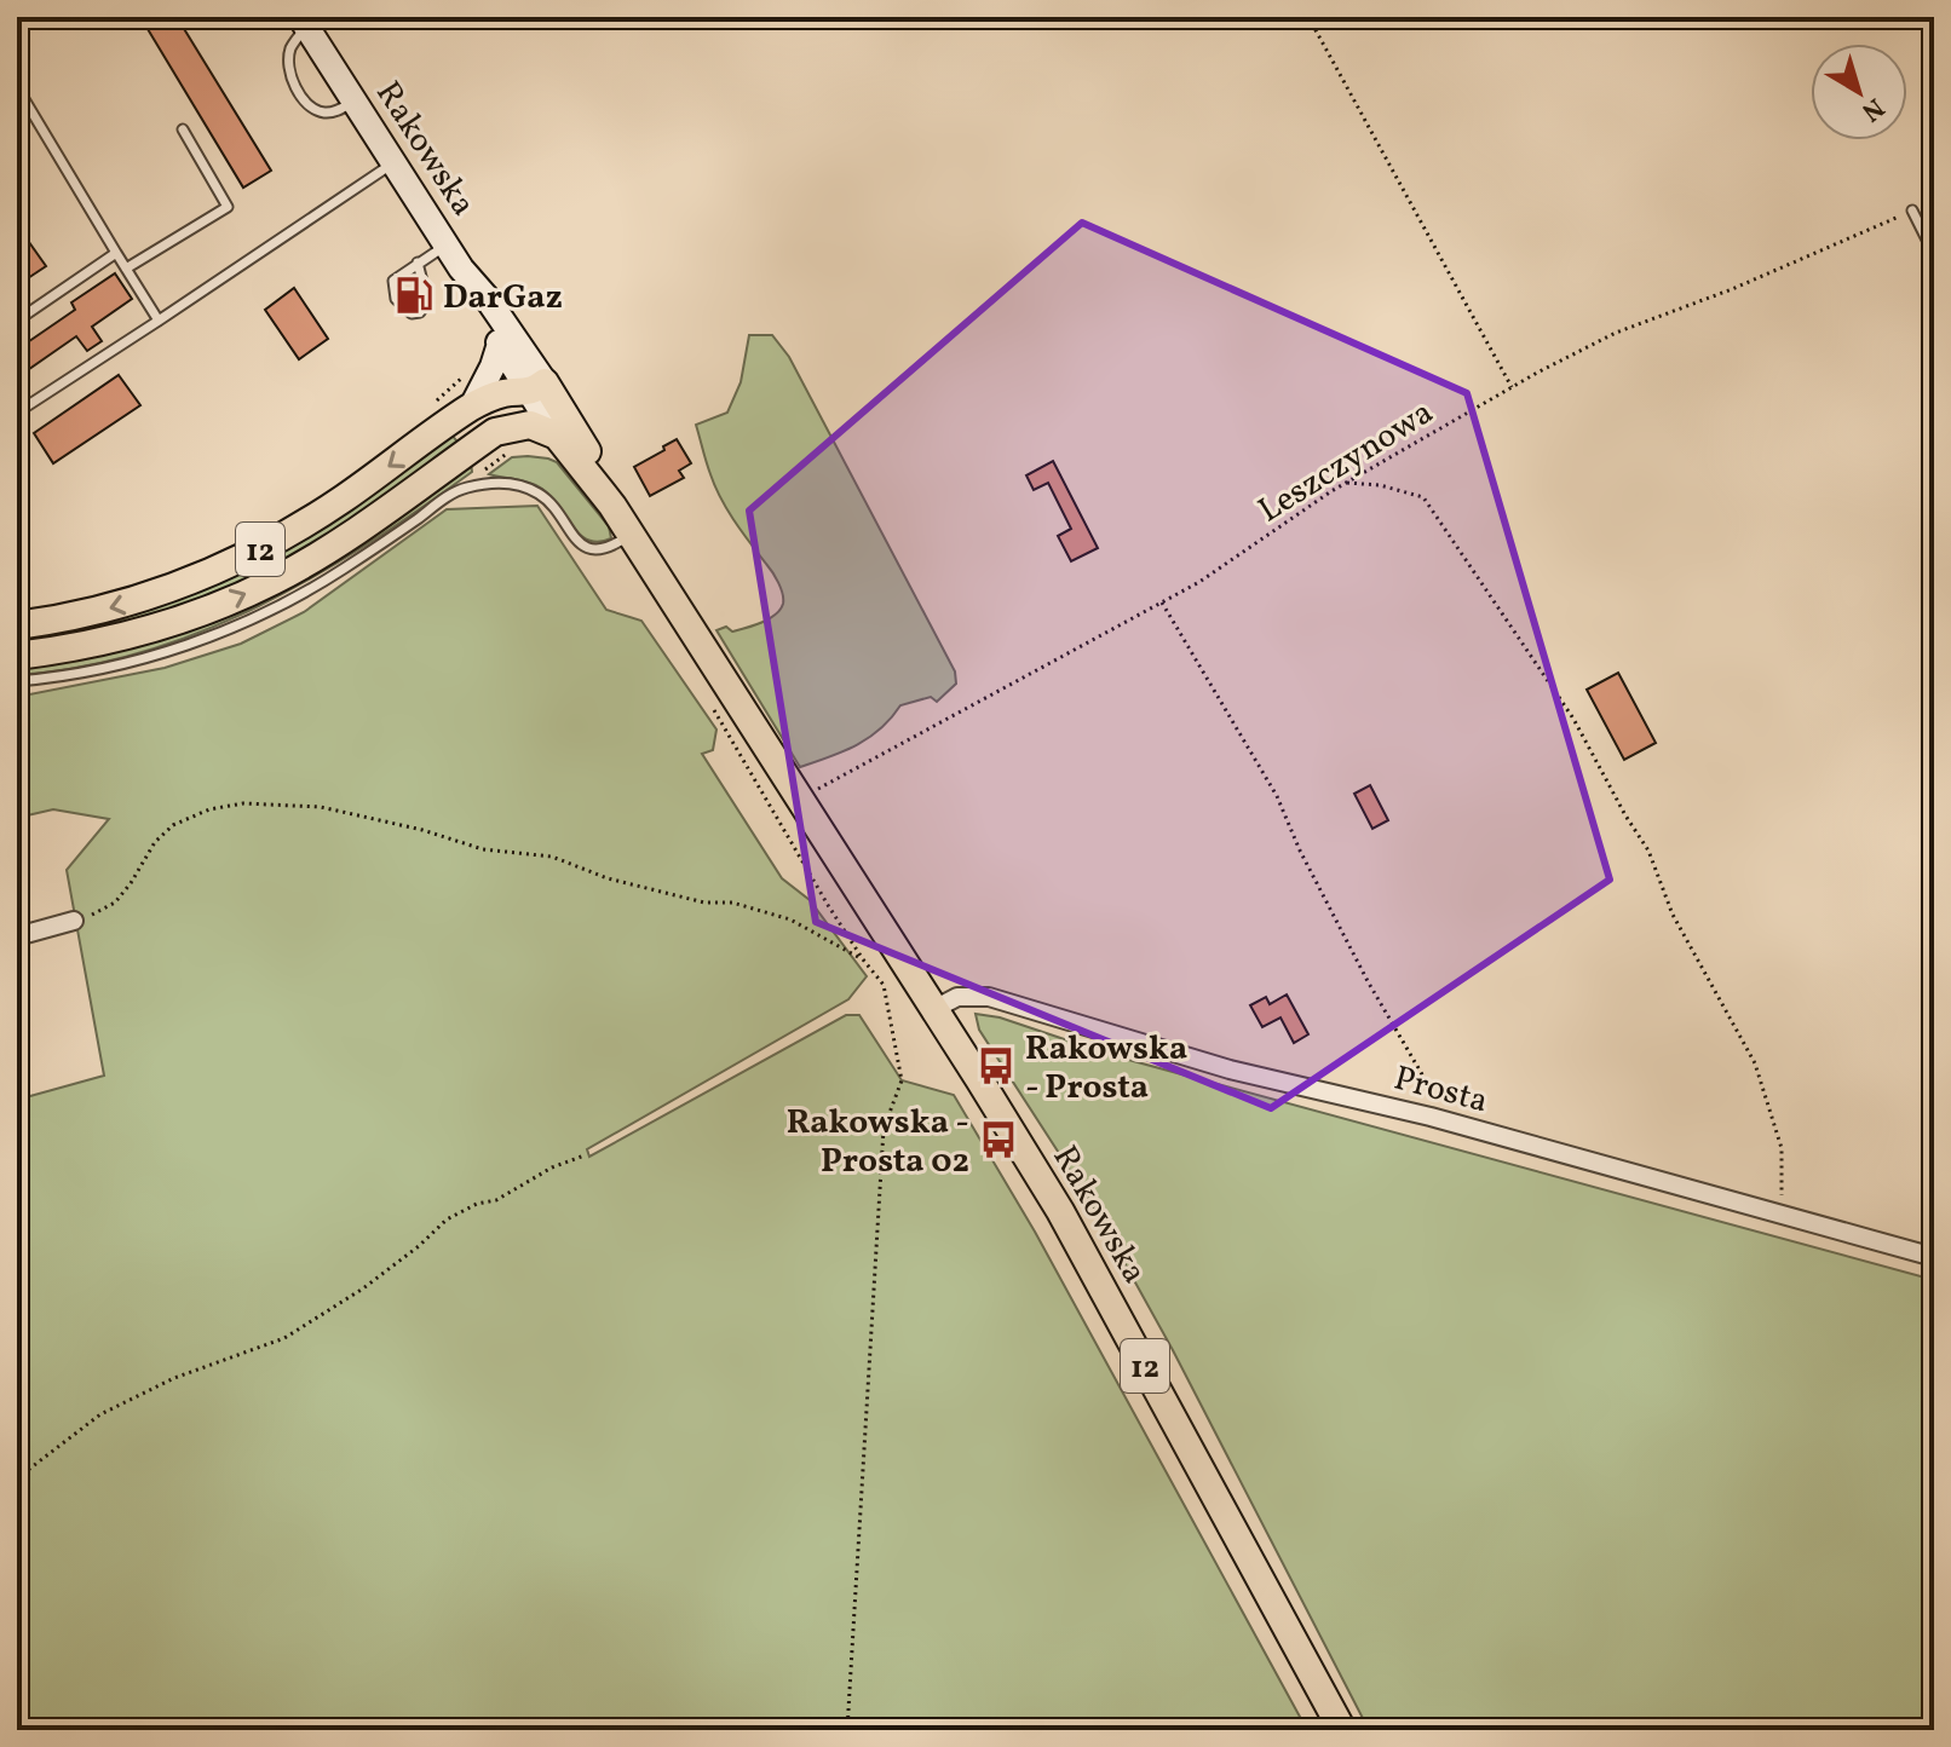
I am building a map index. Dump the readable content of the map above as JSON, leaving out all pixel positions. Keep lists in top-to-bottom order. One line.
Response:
{"streets":{"main road":["Rakowska","12"],"street":["Prosta"],"path":["Leszczynowa"]},"crossings":[["Rakowska","Leszczynowa"],["Rakowska","12"],["Rakowska","Prosta"]],"places":{"fuel station":["DarGaz"],"bus stop":["Rakowska - Prosta","Rakowska - Prosta 02"]},"north":"bottom right"}
